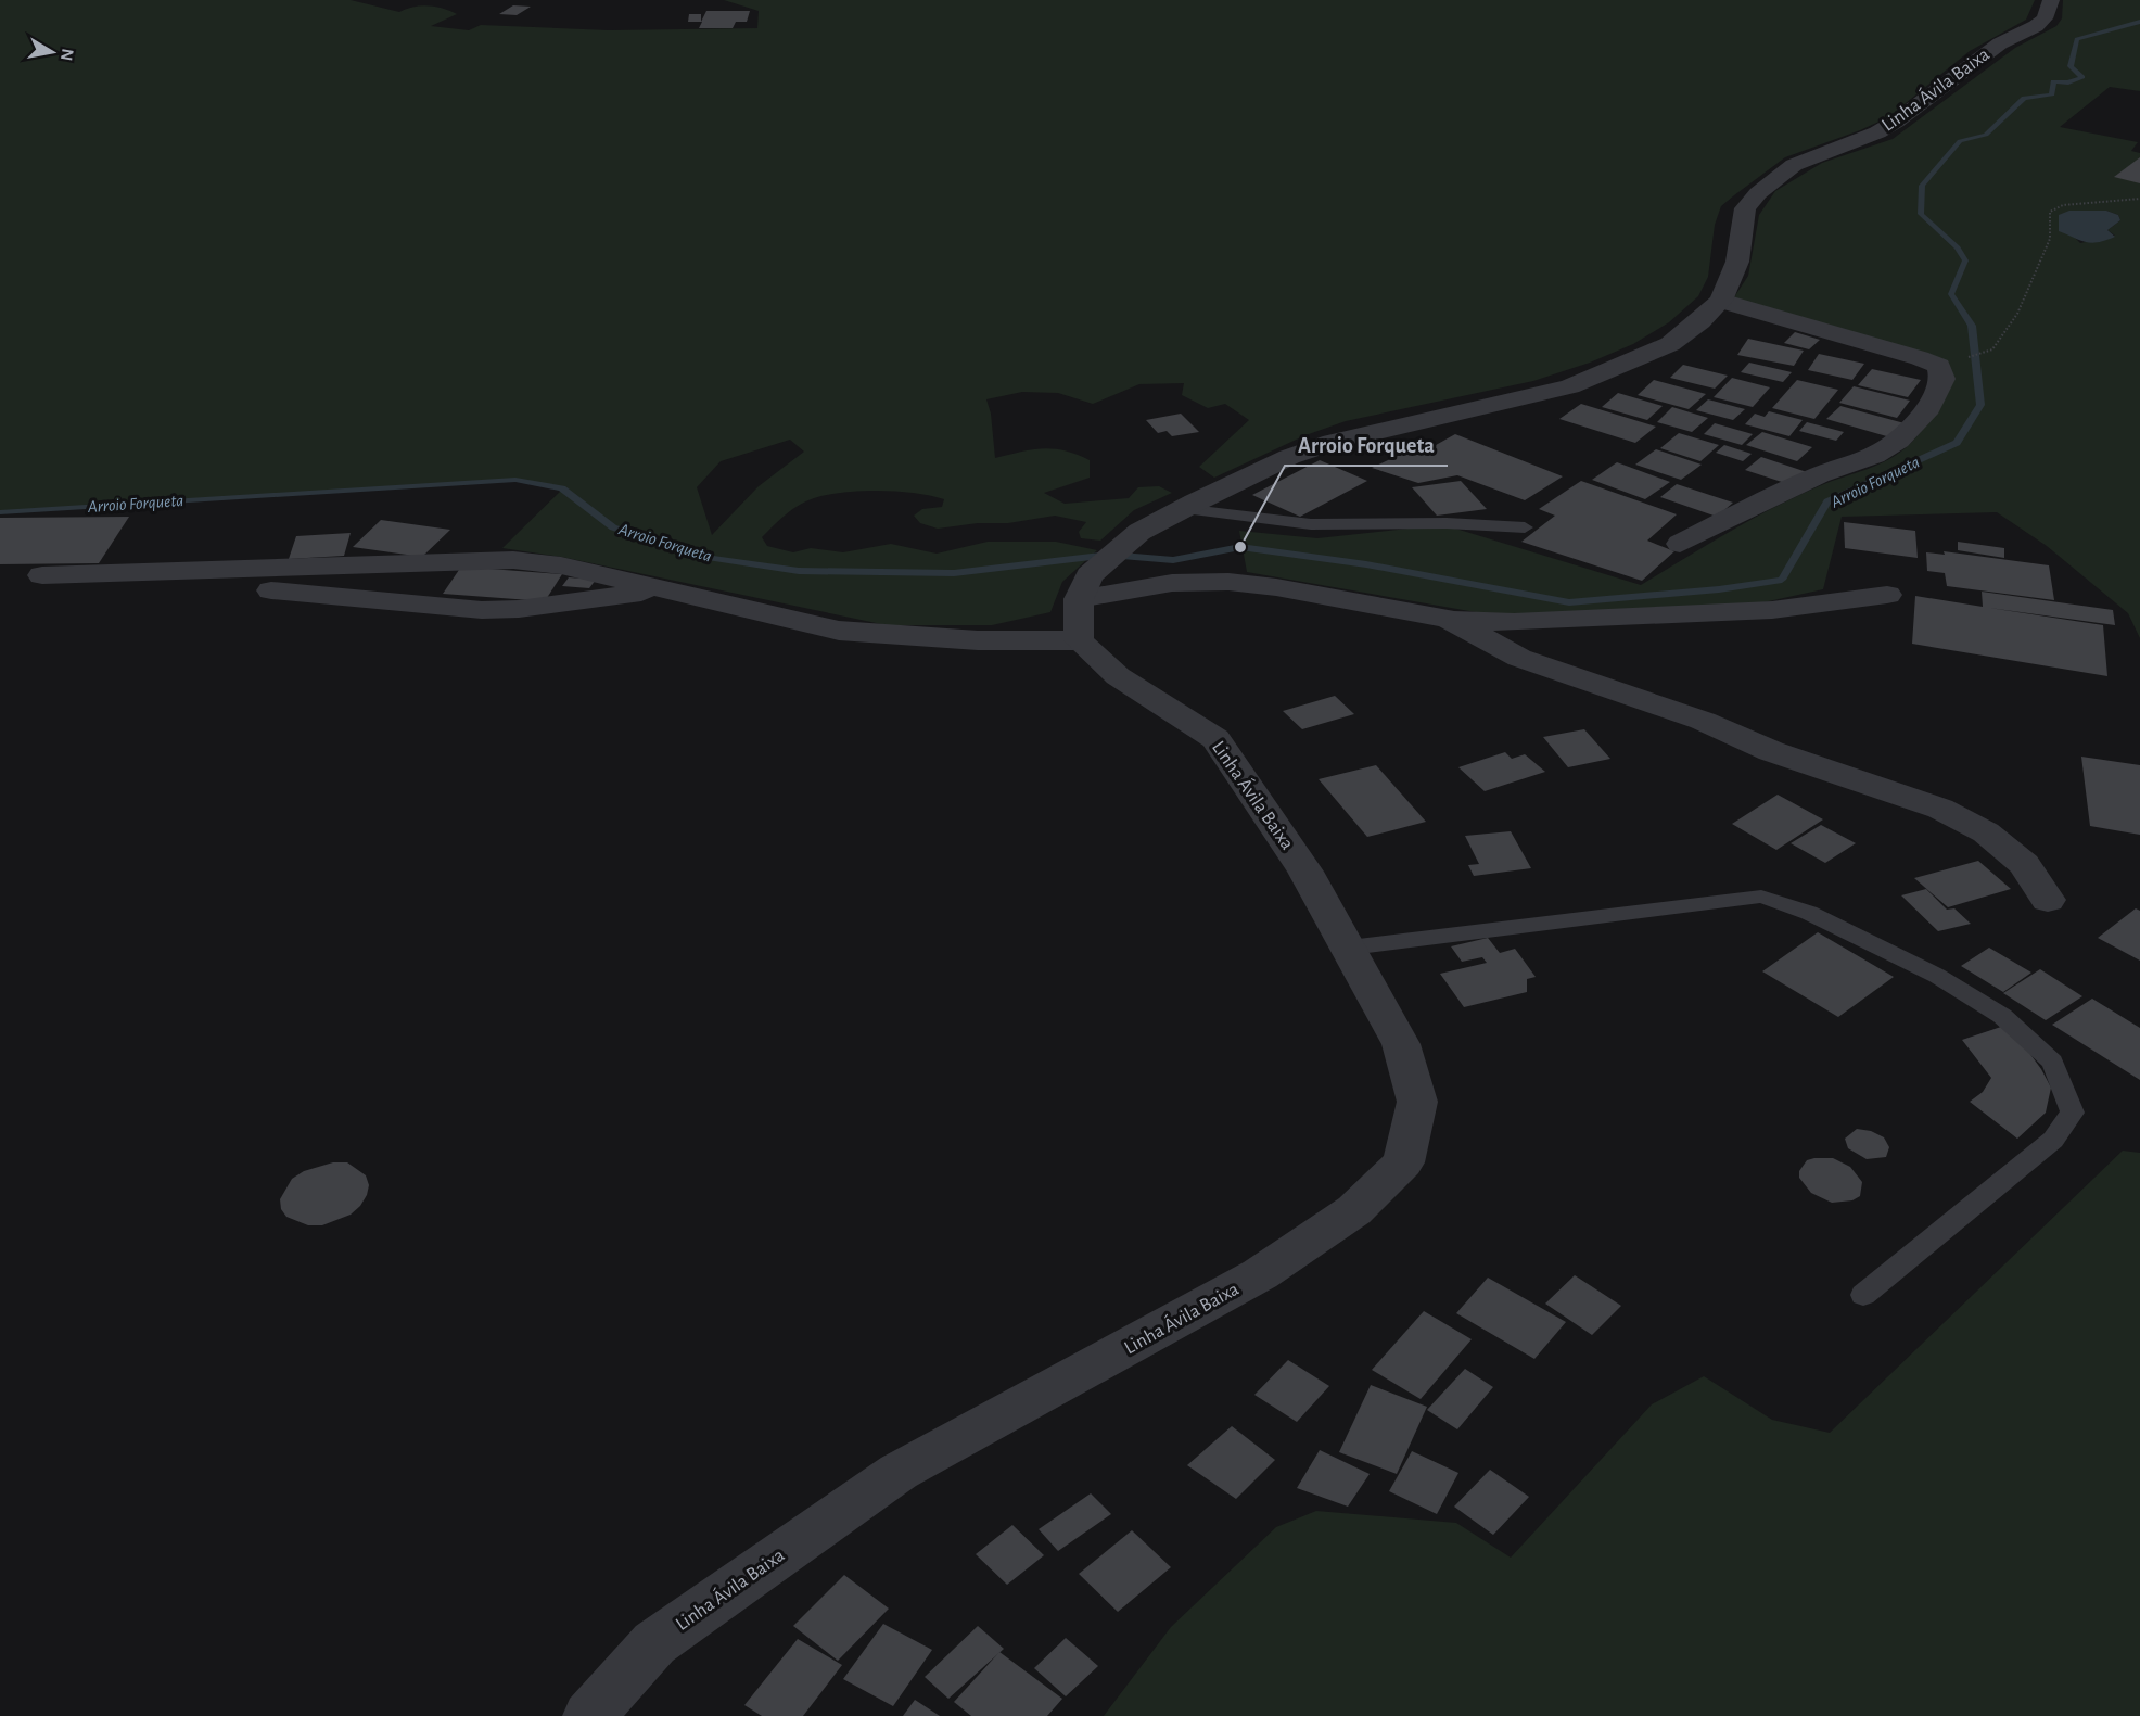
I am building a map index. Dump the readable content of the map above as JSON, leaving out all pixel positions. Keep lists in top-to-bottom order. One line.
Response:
{"streets":{"street":["Linha Ávila Baixa"]},"water":["Arroio Forqueta"],"places":["Arroio Forqueta"],"north":"right"}
